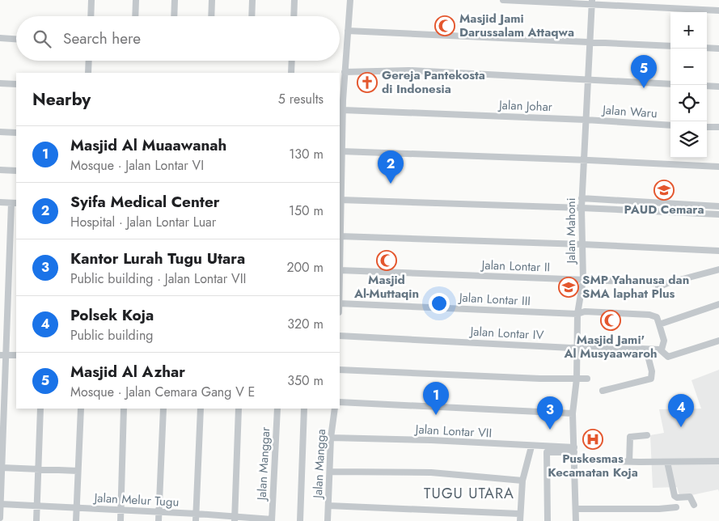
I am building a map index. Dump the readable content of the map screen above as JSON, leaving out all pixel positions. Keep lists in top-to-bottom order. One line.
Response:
{"streets":{"street":["Jalan Johar","Jalan Waru","Jalan Mahoni","Jalan Lontar II","Jalan Lontar III","Jalan Lontar IV","Jalan Lontar VII","Jalan Manggar","Jalan Mangga","Jalan Melur Tugu"]},"crossings":[["Jalan Johar","Jalan Waru"],["Jalan Johar","Jalan Mahoni"],["Jalan Waru","Jalan Mahoni"],["Jalan Mahoni","Jalan Lontar II"],["Jalan Mahoni","Jalan Lontar III"],["Jalan Mahoni","Jalan Lontar IV"],["Jalan Mahoni","Jalan Lontar VII"],["Jalan Lontar VII","Jalan Mangga"],["Jalan Manggar","Jalan Melur Tugu"]],"districts":["TUGU UTARA"],"places":{"mosque":["Masjid Jami Darussalam Attaqwa","Masjid Al-Muttaqin","Masjid Jami' Al Musyaawaroh"],"church":["Gereja Pantekosta di Indonesia"],"school or university":["PAUD Cemara","SMP Yahanusa dan SMA laphat Plus"],"hospital":["Puskesmas Kecamatan Koja"]},"page":{"map_buttons":["+","−"],"search":"Search here","pins":["5","2","1","4","3"],"heading":["Nearby","5 results"],"list":[{"mark":"1","name":"Masjid Al Muaawanah","note":"Mosque · Jalan Lontar VI","value":"130 m"},{"mark":"2","name":"Syifa Medical Center","note":"Hospital · Jalan Lontar Luar","value":"150 m"},{"mark":"3","name":"Kantor Lurah Tugu Utara","note":"Public building · Jalan Lontar VII","value":"200 m"},{"mark":"4","name":"Polsek Koja","note":"Public building","value":"320 m"},{"mark":"5","name":"Masjid Al Azhar","note":"Mosque · Jalan Cemara Gang V E","value":"350 m"}]}}
